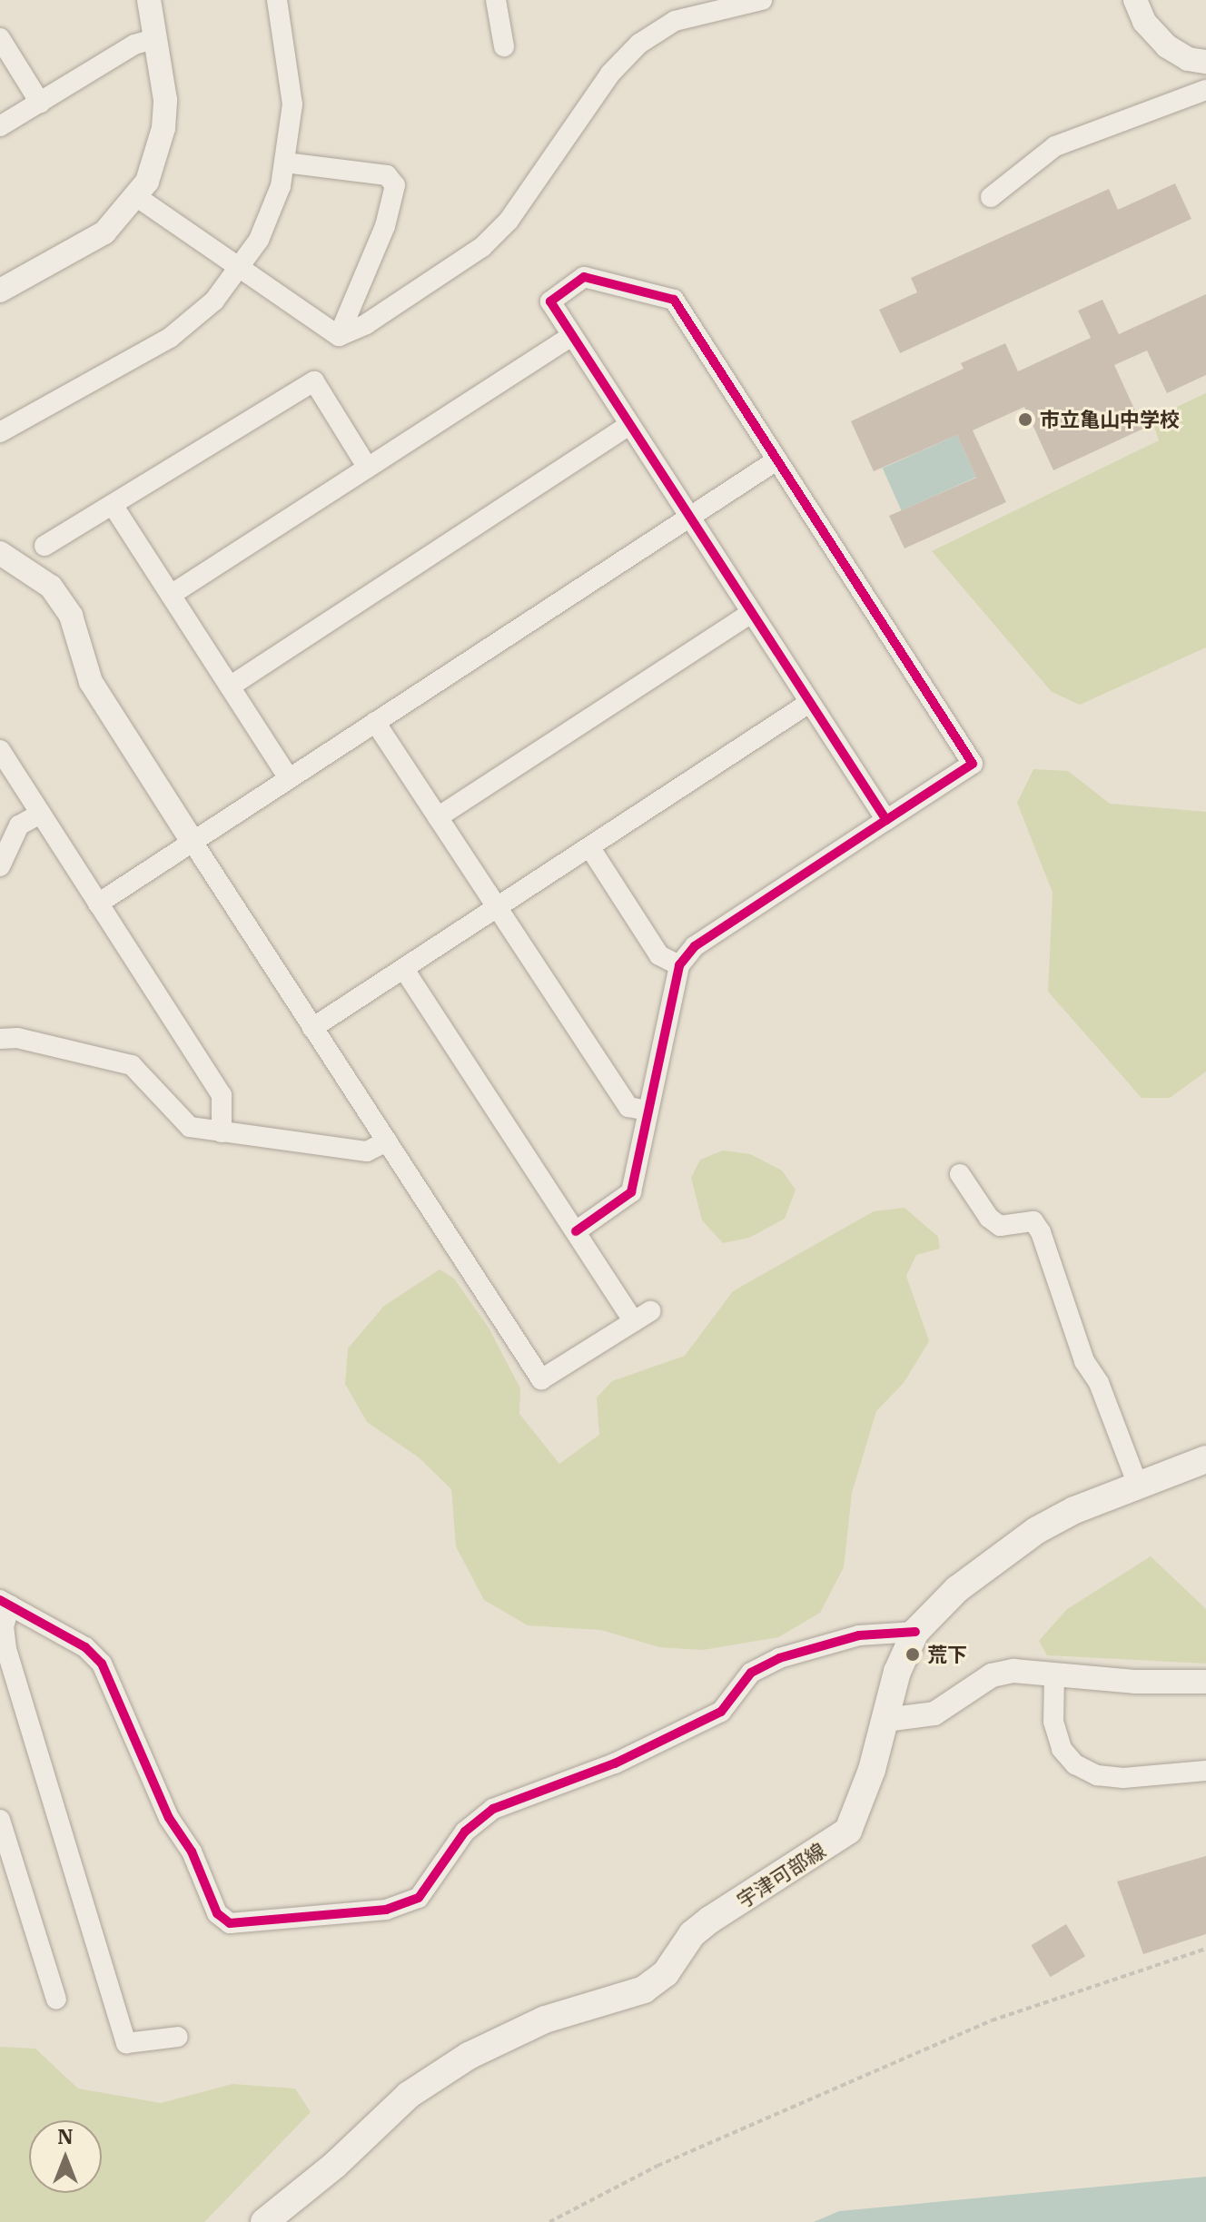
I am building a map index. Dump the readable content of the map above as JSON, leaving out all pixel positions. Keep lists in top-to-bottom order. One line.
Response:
{"streets":{"main road":["宇津可部線"]},"places":["市立亀山中学校","荒下"],"north":"top"}
